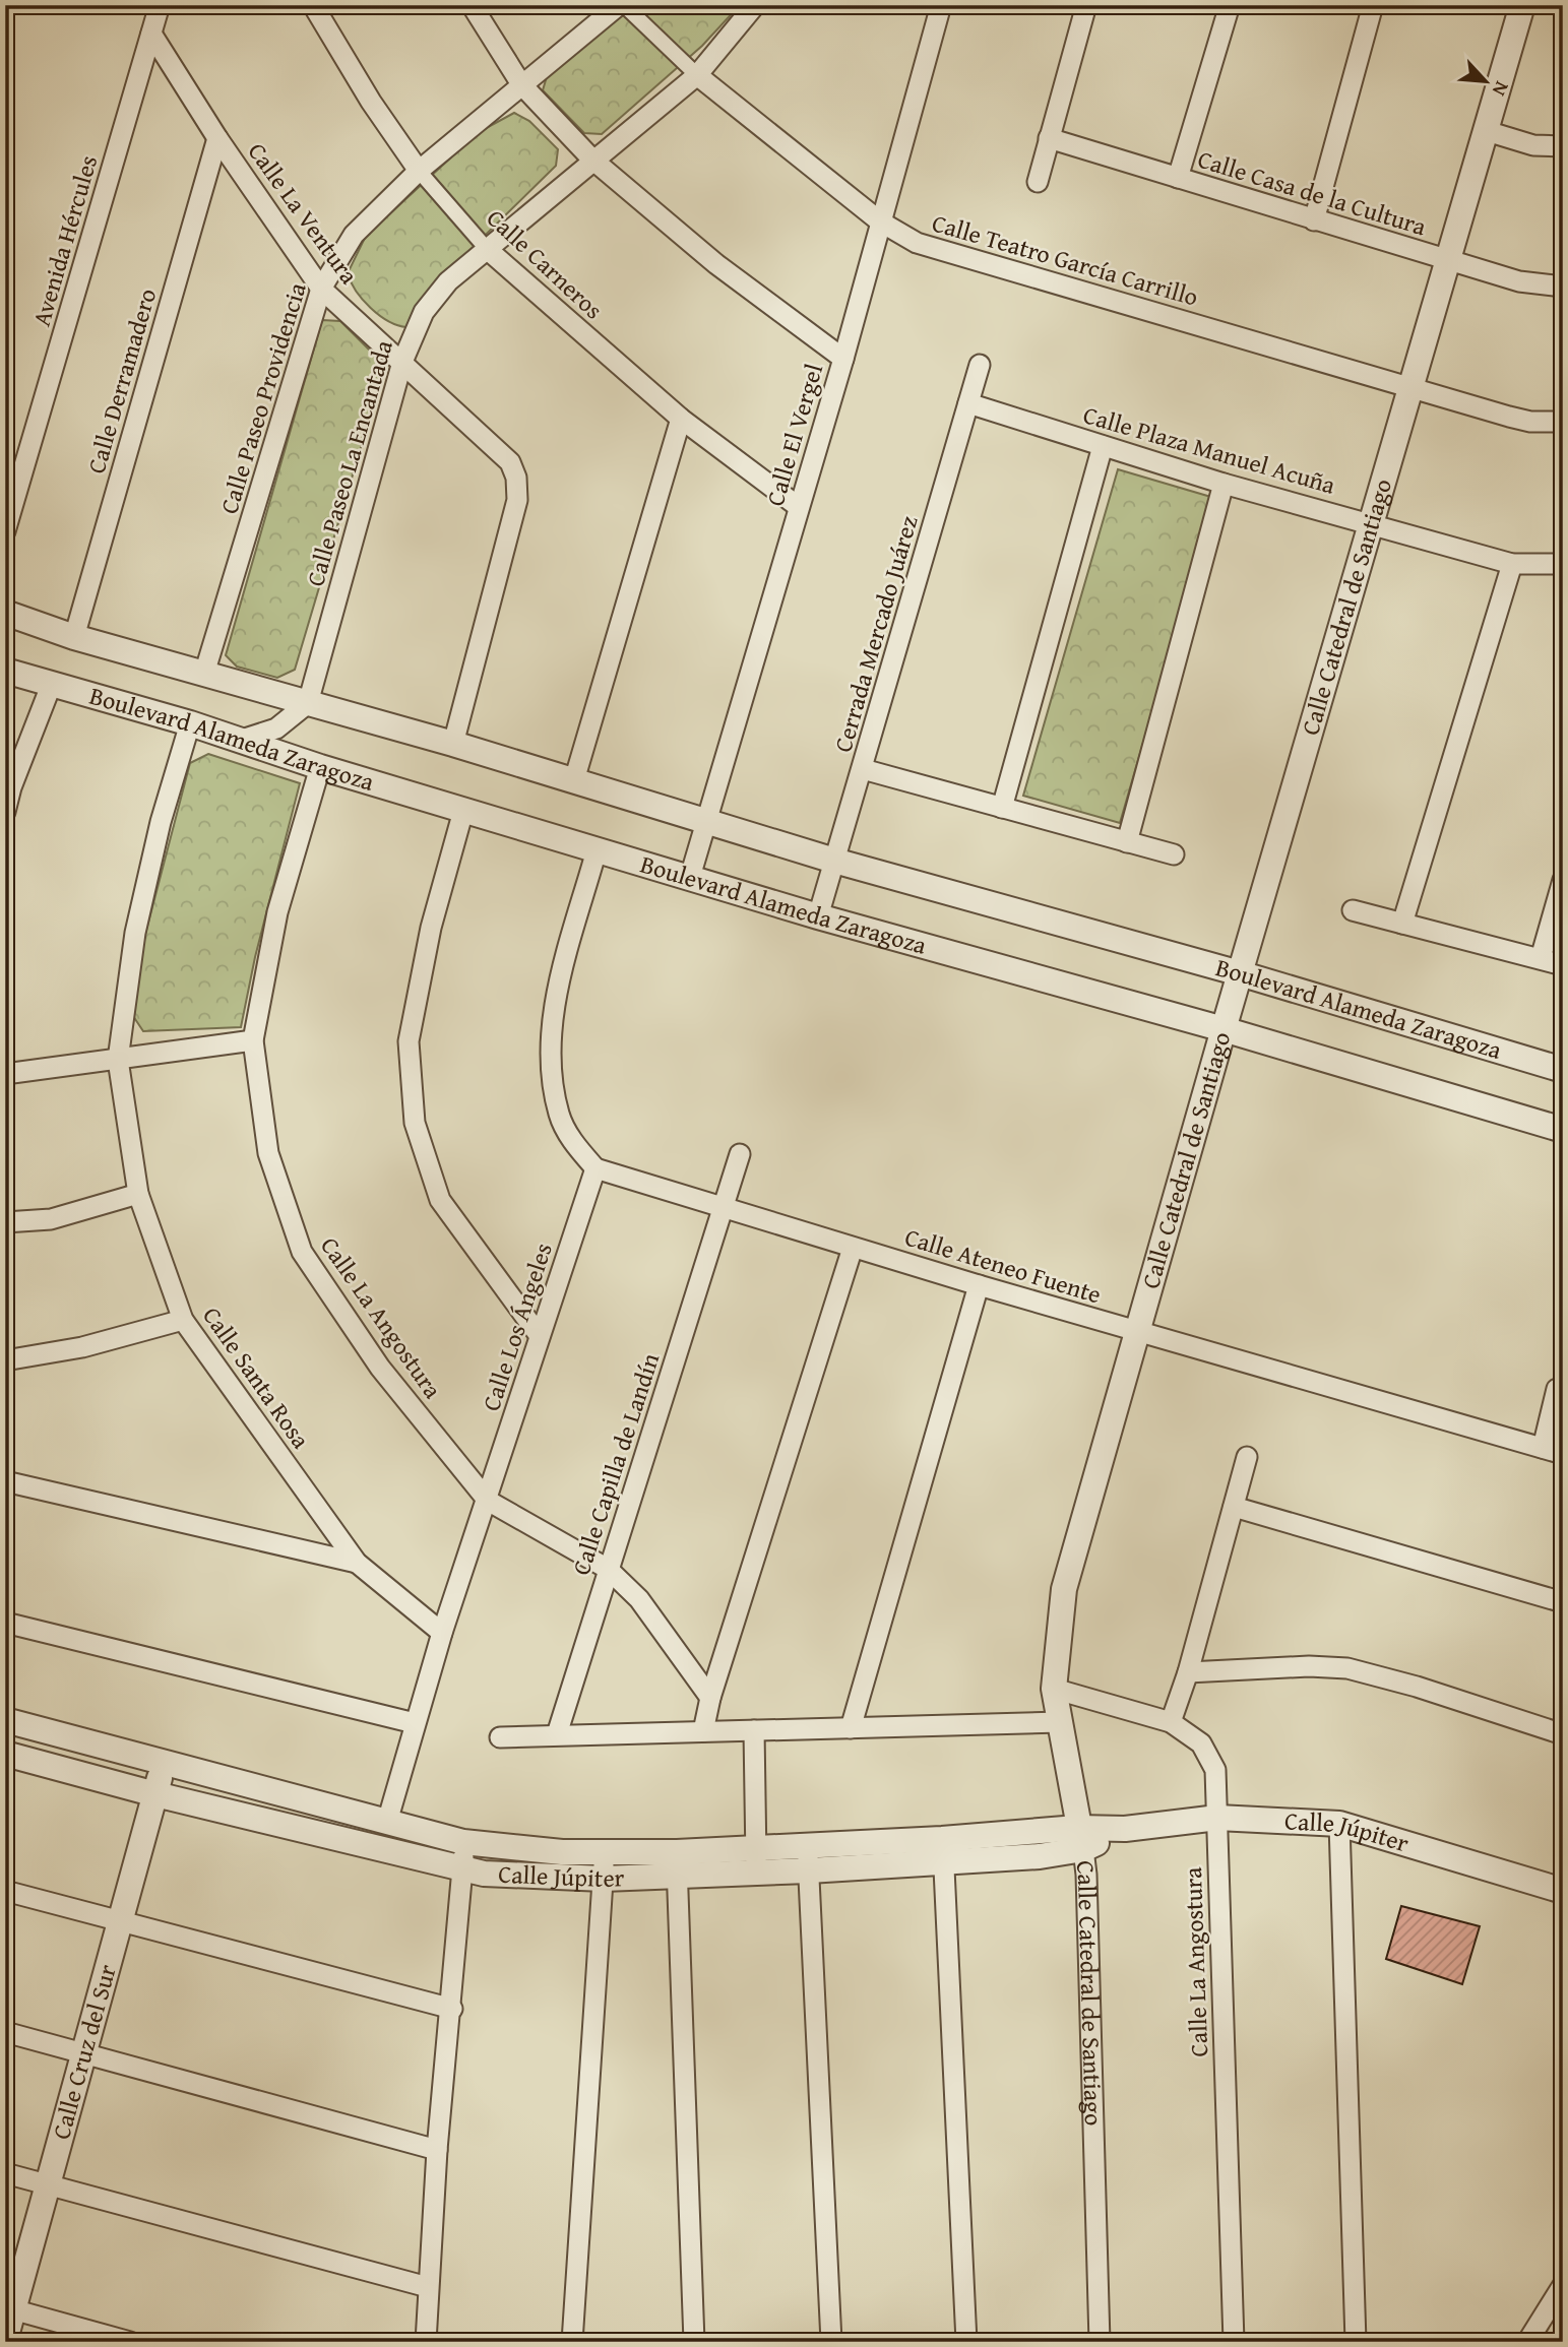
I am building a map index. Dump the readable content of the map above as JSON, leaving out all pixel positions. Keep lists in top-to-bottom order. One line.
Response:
{"streets":{"street":["Calle Casa de la Cultura","Calle La Ventura","Avenida Hércules","Calle Teatro García Carrillo","Calle Carneros","Calle Derramadero","Calle Paseo Providencia","Calle El Vergel","Calle Plaza Manuel Acuña","Calle Paseo La Encantada","Calle Catedral de Santiago","Cerrada Mercado Juárez","Boulevard Alameda Zaragoza","Calle Ateneo Fuente","Calle La Angostura","Calle Los Ángeles","Calle Santa Rosa","Calle Capilla de Landín","Calle Júpiter","Calle Cruz del Sur"]},"crossings":[["Calle Casa de la Cultura","Calle Catedral de Santiago"],["Calle La Ventura","Avenida Hércules"],["Calle La Ventura","Calle Derramadero"],["Calle La Ventura","Calle Paseo Providencia"],["Calle La Ventura","Calle Paseo La Encantada"],["Calle La Ventura","Boulevard Alameda Zaragoza"],["Calle Teatro García Carrillo","Calle Paseo Providencia"],["Calle Teatro García Carrillo","Calle El Vergel"],["Calle Teatro García Carrillo","Calle Paseo La Encantada"],["Calle Teatro García Carrillo","Calle Catedral de Santiago"],["Calle Carneros","Calle Paseo Providencia"],["Calle Carneros","Calle El Vergel"],["Calle Carneros","Calle Paseo La Encantada"],["Calle Derramadero","Boulevard Alameda Zaragoza"],["Calle Paseo Providencia","Boulevard Alameda Zaragoza"],["Calle El Vergel","Boulevard Alameda Zaragoza"],["Calle Plaza Manuel Acuña","Calle Catedral de Santiago"],["Calle Plaza Manuel Acuña","Cerrada Mercado Juárez"],["Calle Paseo La Encantada","Boulevard Alameda Zaragoza"],["Calle Catedral de Santiago","Boulevard Alameda Zaragoza"],["Calle Catedral de Santiago","Calle Ateneo Fuente"],["Calle Catedral de Santiago","Calle La Angostura"],["Calle Catedral de Santiago","Calle Júpiter"],["Cerrada Mercado Juárez","Boulevard Alameda Zaragoza"],["Boulevard Alameda Zaragoza","Calle La Angostura"],["Boulevard Alameda Zaragoza","Calle Santa Rosa"],["Calle Ateneo Fuente","Calle Los Ángeles"],["Calle Ateneo Fuente","Calle Capilla de Landín"],["Calle La Angostura","Calle Los Ángeles"],["Calle La Angostura","Calle Capilla de Landín"],["Calle La Angostura","Calle Júpiter"],["Calle Los Ángeles","Calle Santa Rosa"],["Calle Los Ángeles","Calle Júpiter"],["Calle Júpiter","Calle Cruz del Sur"]],"north":"bottom right"}
